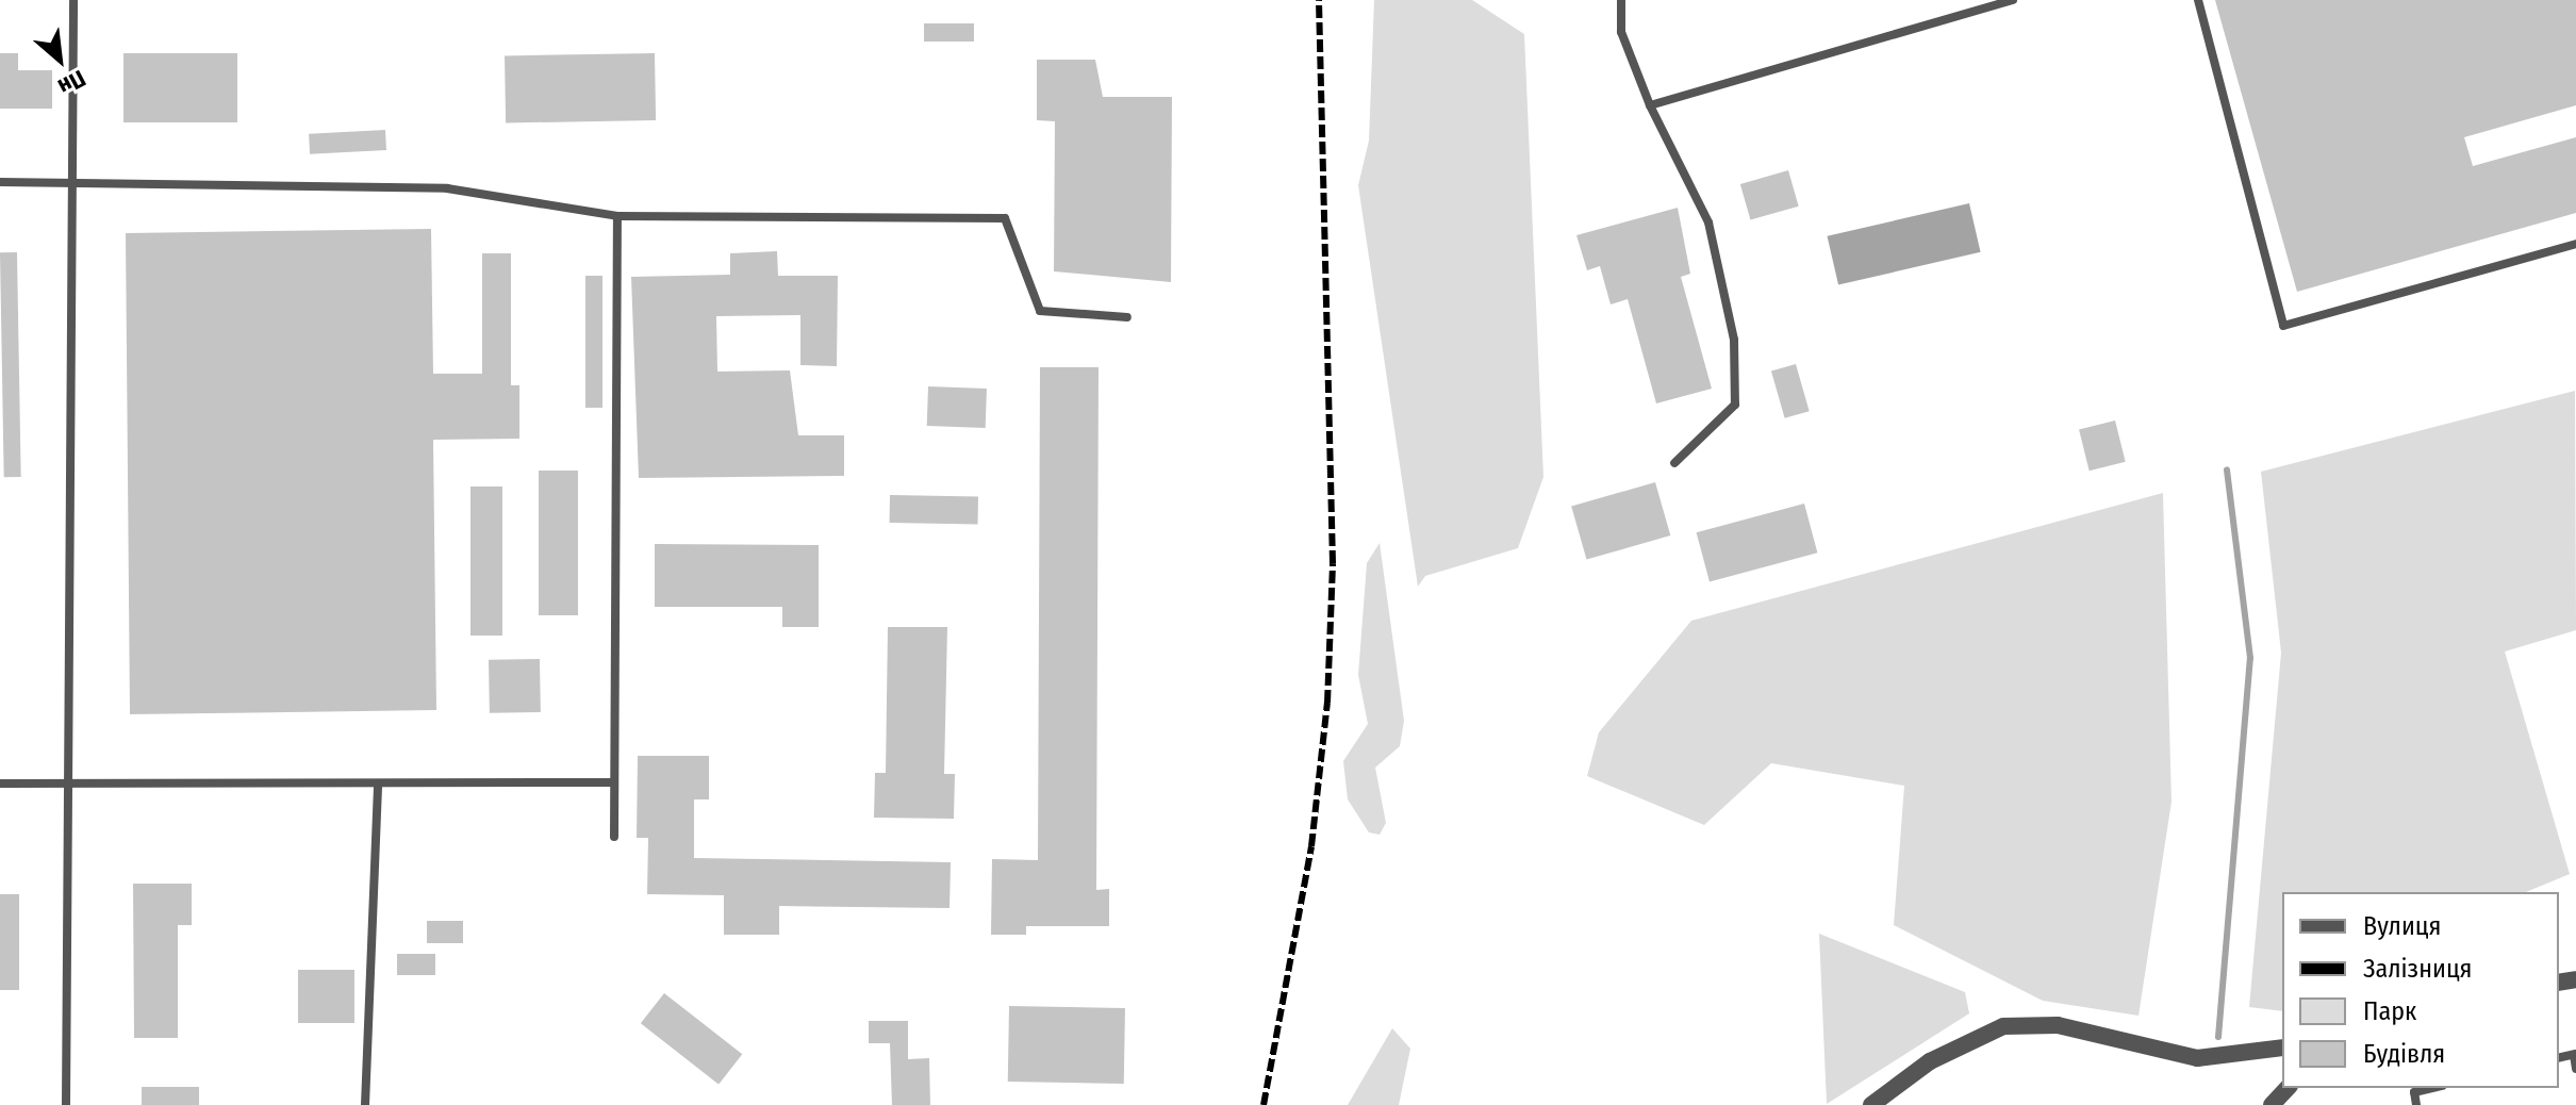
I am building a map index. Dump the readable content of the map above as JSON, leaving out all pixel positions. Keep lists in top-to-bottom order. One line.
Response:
{"legend":["Вулиця","Залізниця","Парк","Будівля"],"north":"bottom right"}
